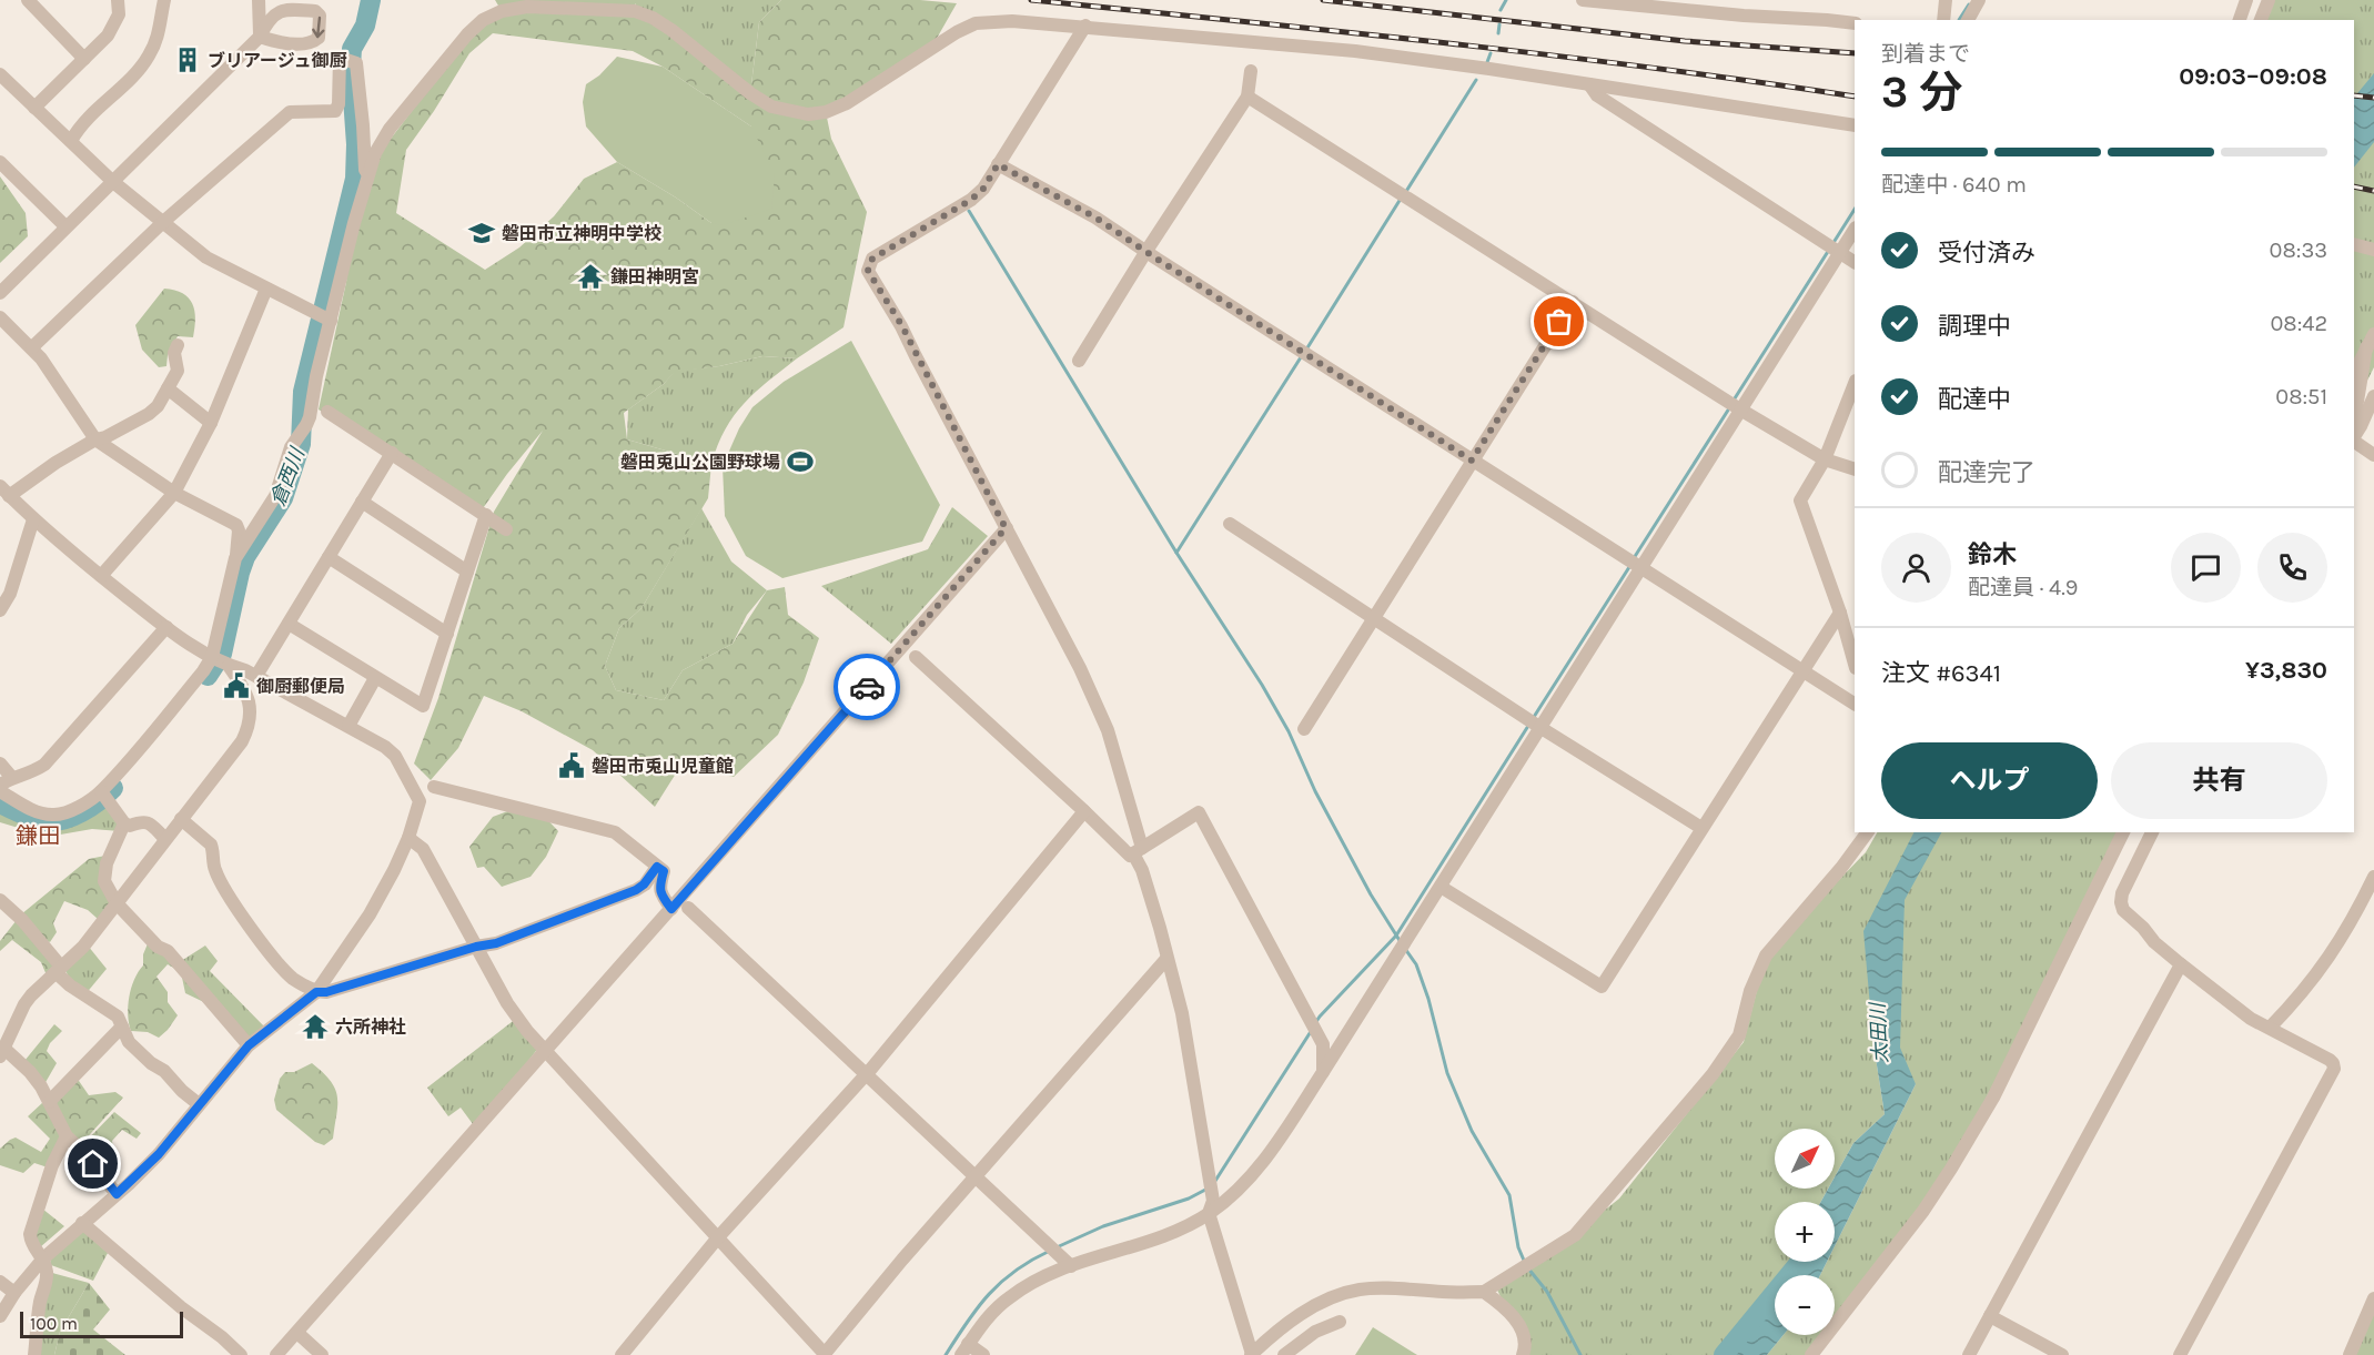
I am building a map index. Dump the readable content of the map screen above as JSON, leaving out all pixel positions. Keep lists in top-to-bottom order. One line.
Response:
{"districts":["鎌田"],"water":["倉西川","太田川"],"places":{"building":["ブリアージュ御厨"],"school or university":["磐田市立神明中学校"],"temple":["鎌田神明宮","六所神社"],"sports":["磐田兎山公園野球場"],"public building":["御厨郵便局","磐田市兎山児童館"]},"scale_bar":"100 m","north":"top right","page":{"heading":["3 分","到着まで","09:03–09:08"],"panel":["鈴木","配達員 · 4.9","注文 #6341","¥3,830"],"bar":"配達中 · 640 m","list":[["受付済み","08:33"],["調理中","08:42"],["配達中","08:51"],"配達完了"],"buttons":["ヘルプ","共有"],"map_buttons":["+","−"],"scale":"100 m"}}
